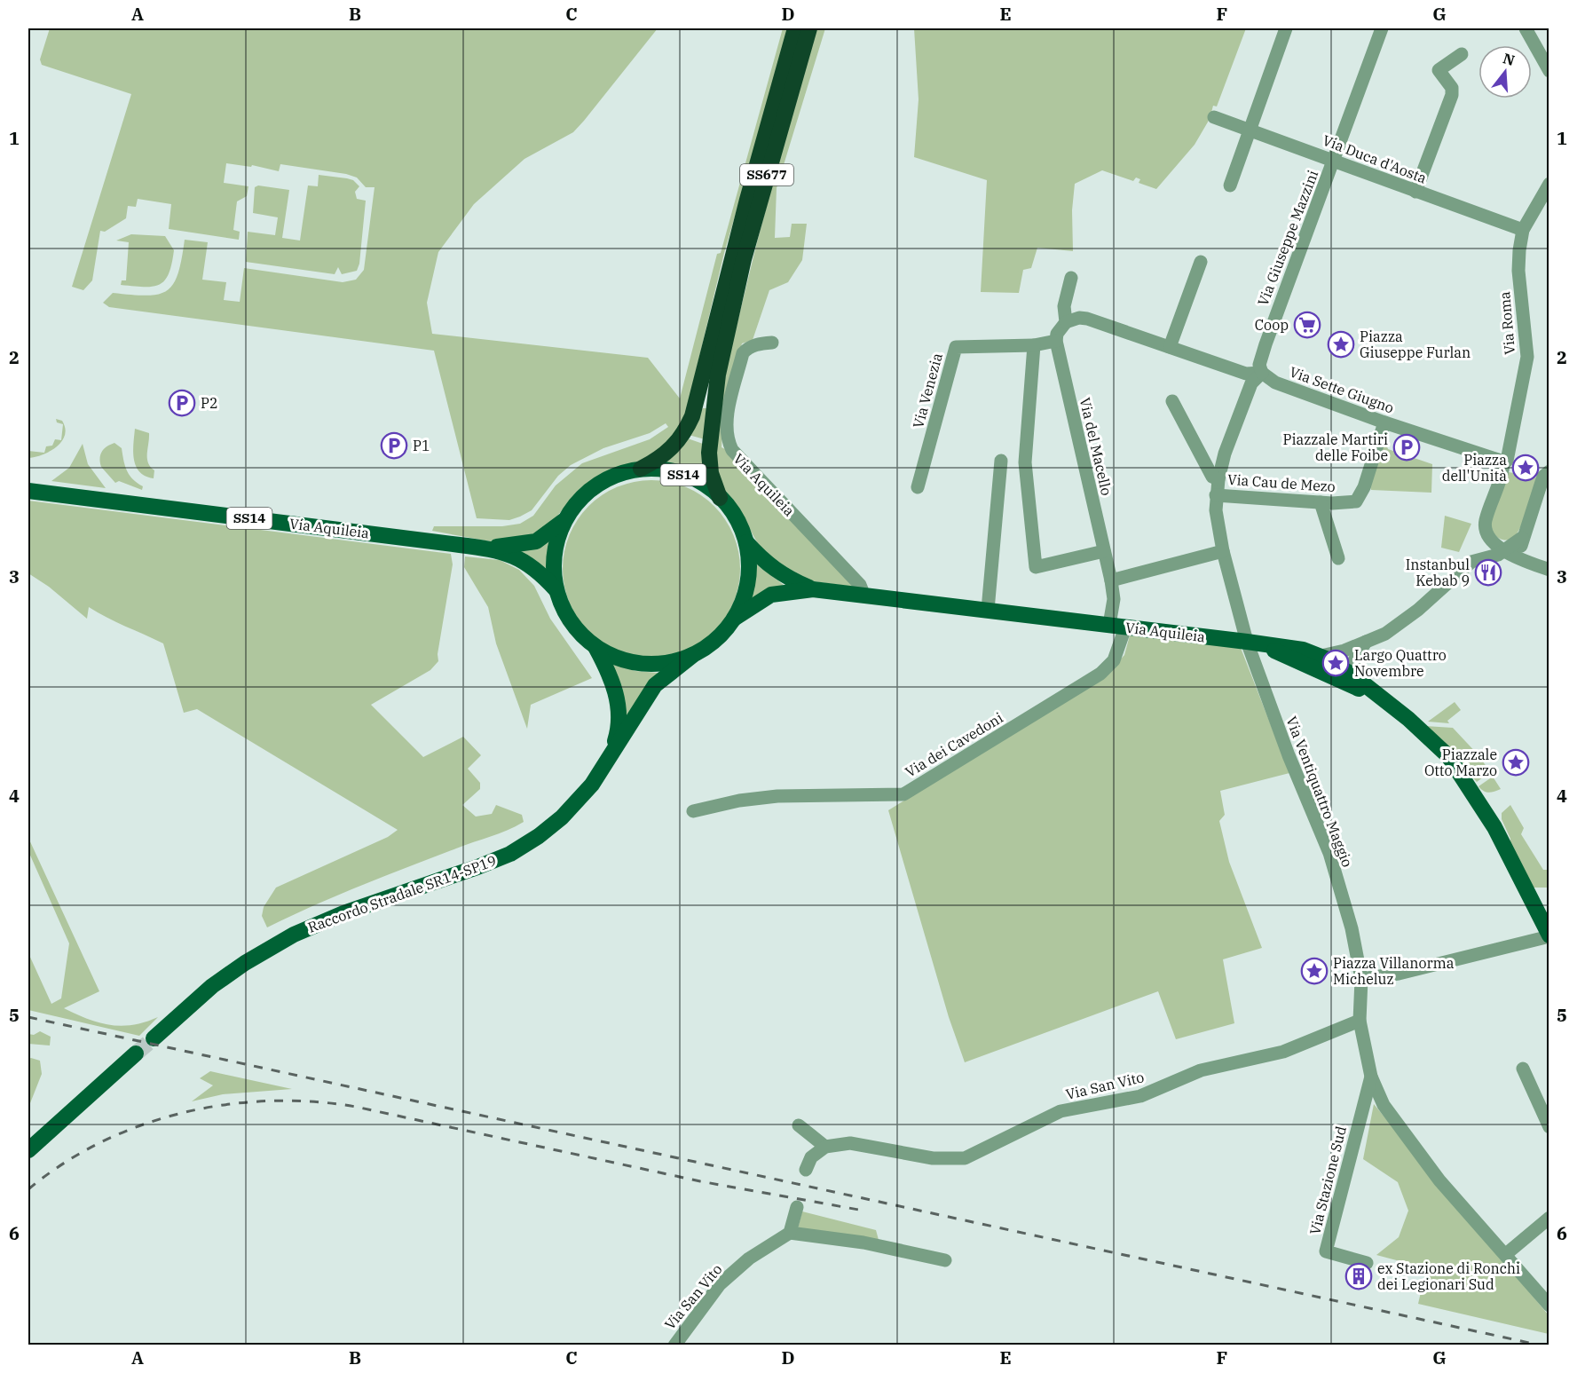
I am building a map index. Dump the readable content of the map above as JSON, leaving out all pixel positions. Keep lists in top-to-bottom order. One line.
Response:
{"streets":{"highway":["SS677"],"main road":["SS14","Via Aquileia","Raccordo Stradale SR14-SP19"],"street":["Via Duca d'Aosta","Via Giuseppe Mazzini","Via Roma","Via Sette Giugno","Via Venezia","Via del Macello","Via Cau de Mezo","Via dei Cavedoni","Via Ventiquattro Maggio","Via San Vito","Via Stazione Sud"]},"crossings":[["Via Duca d'Aosta","Via Giuseppe Mazzini"],["Via Duca d'Aosta","Via Roma"],["SS677","SS14"],["Via Giuseppe Mazzini","Via Sette Giugno"],["Via Giuseppe Mazzini","Via Cau de Mezo"],["Via Giuseppe Mazzini","Via Aquileia"],["Via Giuseppe Mazzini","Via Ventiquattro Maggio"],["Via Roma","Via Sette Giugno"],["Via Sette Giugno","Via Cau de Mezo"],["Via Venezia","Via del Macello"],["Via del Macello","Via Aquileia"],["Via del Macello","Via dei Cavedoni"],["SS14","Via Aquileia"],["SS14","Raccordo Stradale SR14-SP19"],["Via Aquileia","Via dei Cavedoni"],["Via Aquileia","Via Ventiquattro Maggio"],["Via Ventiquattro Maggio","Via San Vito"],["Via Ventiquattro Maggio","Via Stazione Sud"]],"places":{"supermarket":["Coop"],"place":["Piazza Giuseppe Furlan","Piazza dell'Unità","Largo Quattro Novembre","Piazzale Otto Marzo","Piazza Villanorma Micheluz"],"parking":["P2","P1","Piazzale Martiri delle Foibe"],"restaurant":["Instanbul Kebab 9"],"building":["ex Stazione di Ronchi dei Legionari Sud"]},"north":"top","grid":{"columns":["A","B","C","D","E","F","G"],"rows":["1","2","3","4","5","6"]}}
